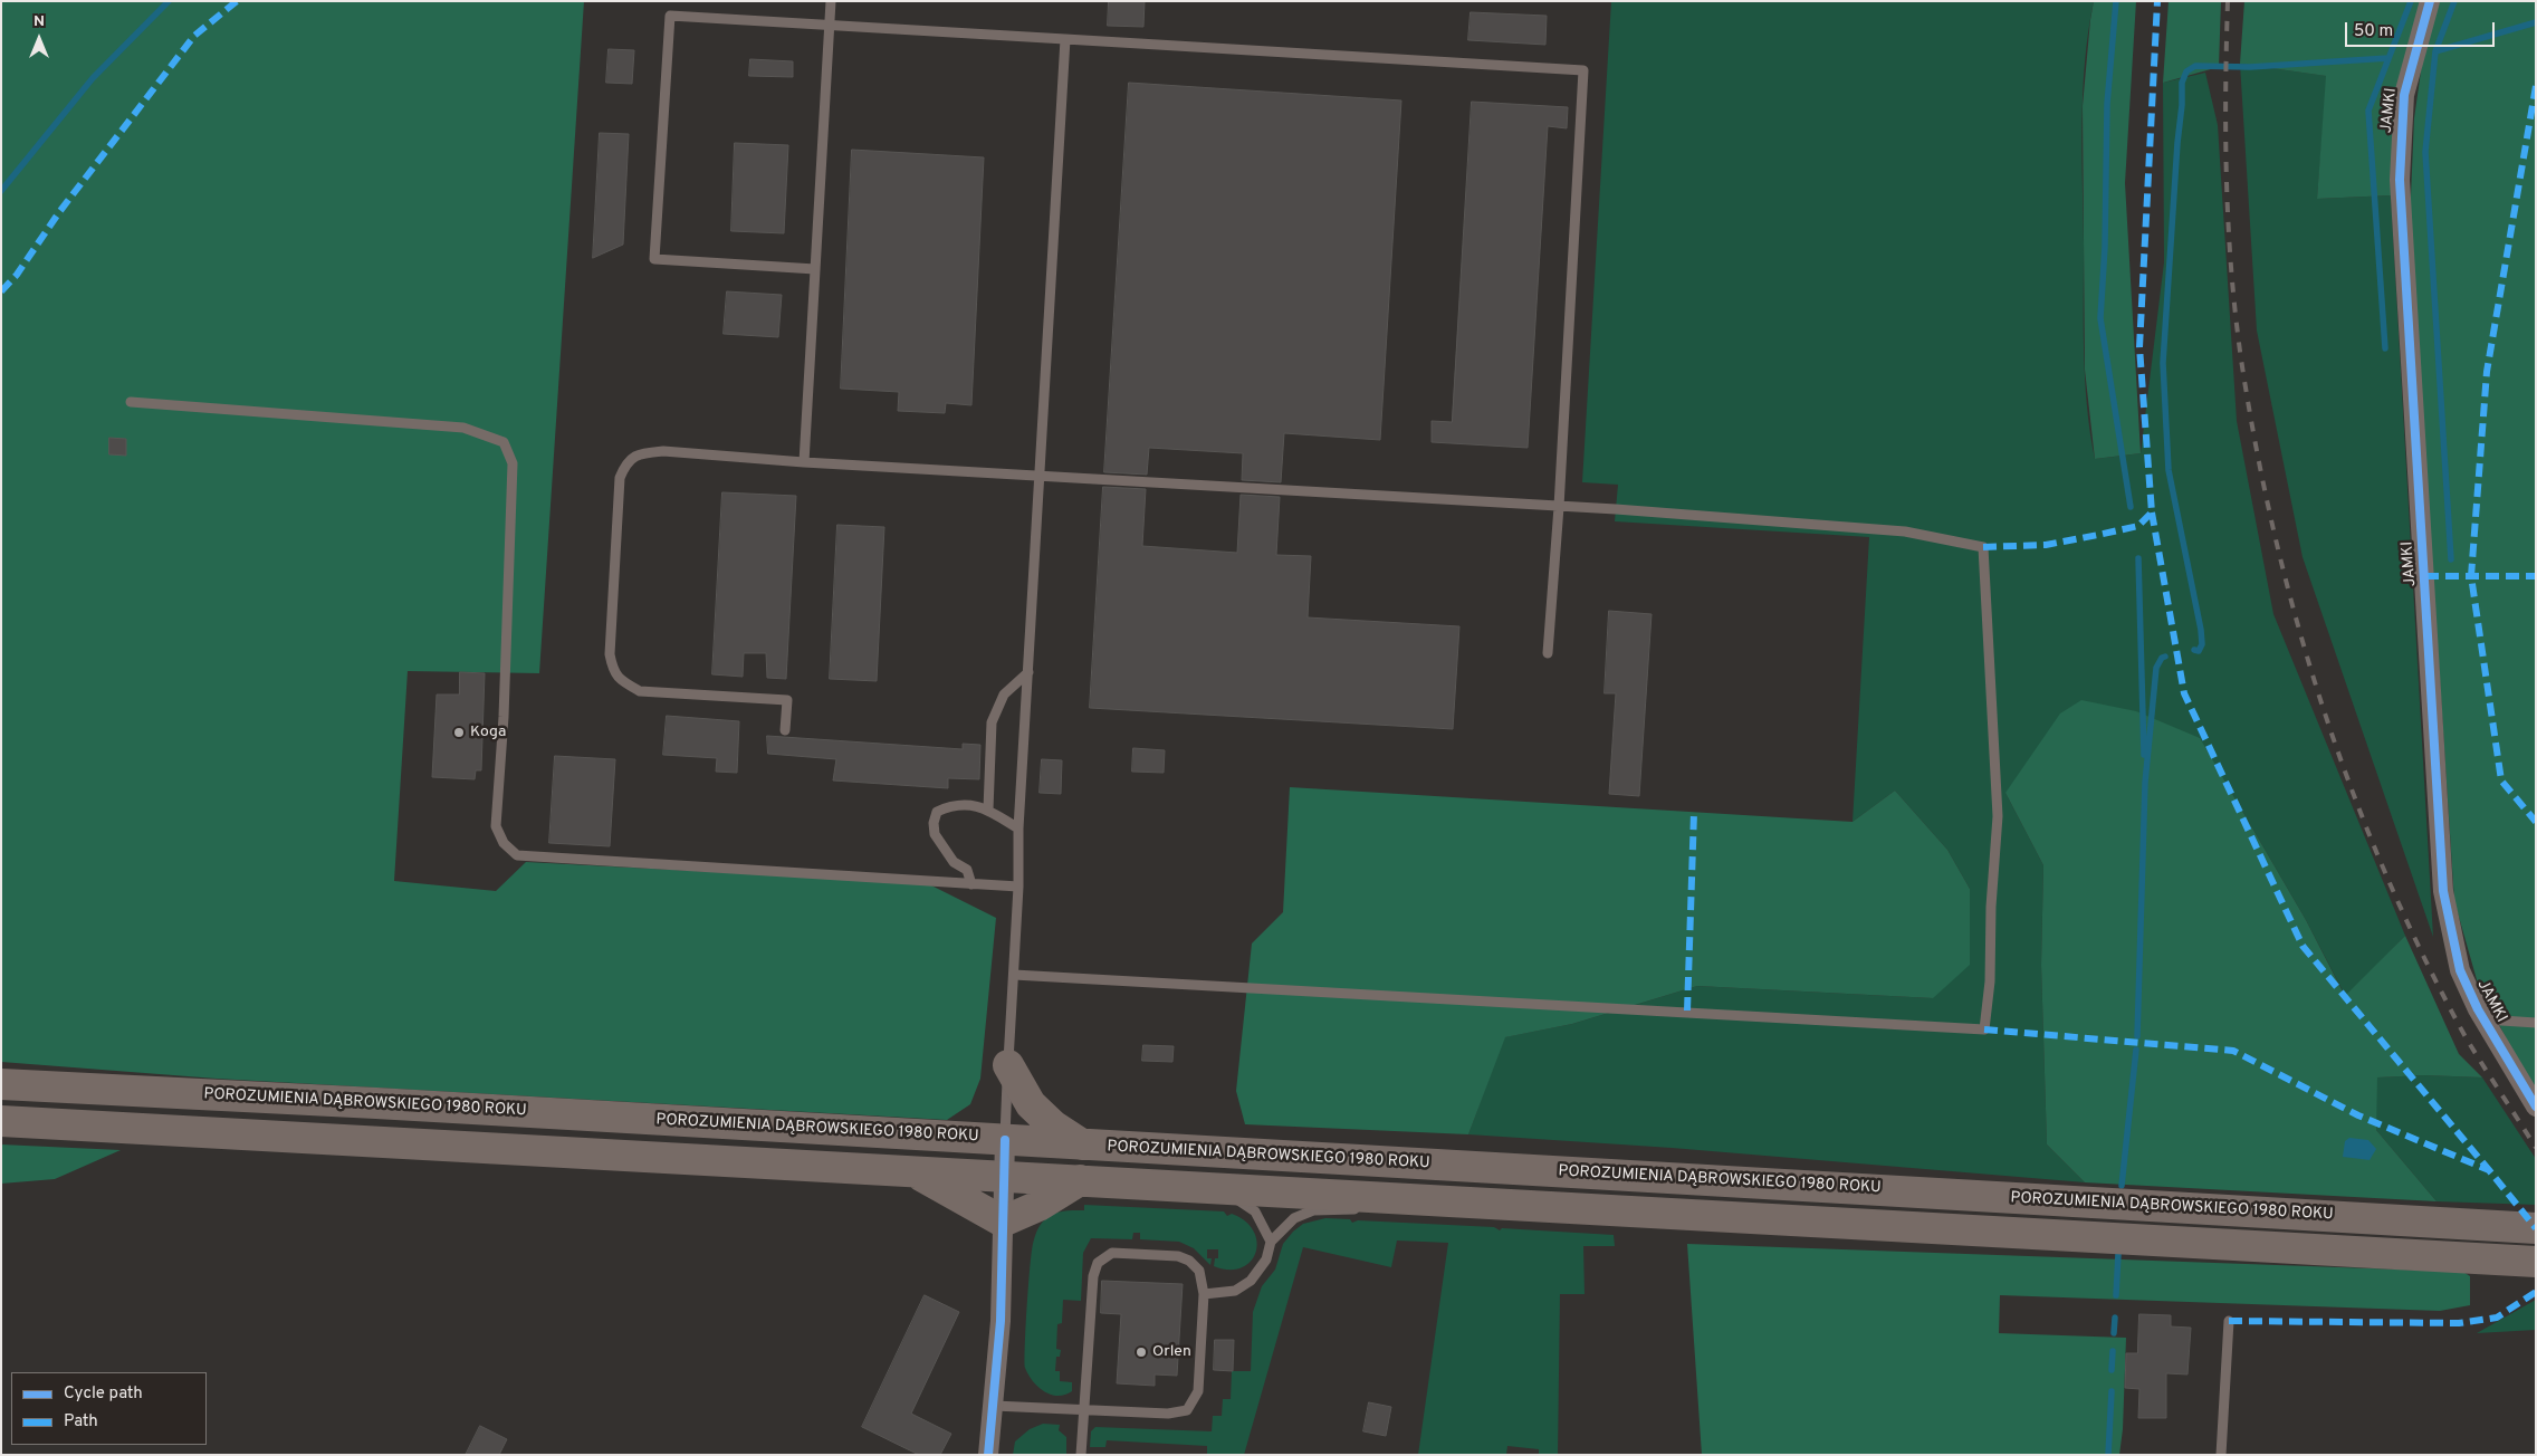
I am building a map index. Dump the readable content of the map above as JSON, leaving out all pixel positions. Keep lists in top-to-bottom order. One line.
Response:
{"streets":{"main road":["POROZUMIENIA DĄBROWSKIEGO 1980 ROKU"],"street":["JAMKI"]},"places":["Koga","Orlen"],"legend":["Cycle path","Path"],"scale_bar":"50 m","north":"top"}
